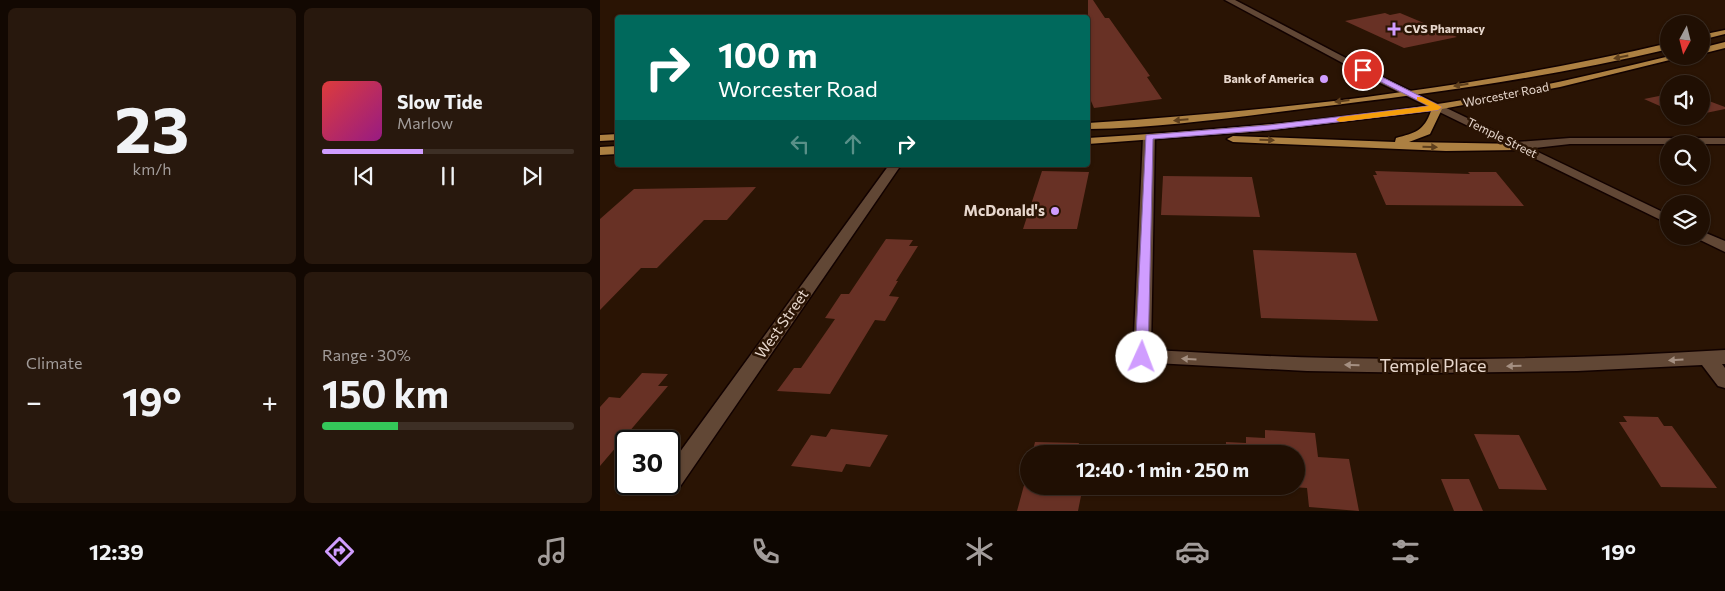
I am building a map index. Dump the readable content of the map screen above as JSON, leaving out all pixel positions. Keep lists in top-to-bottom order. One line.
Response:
{"streets":{"highway":["Worcester Road"],"street":["Temple Street","West Street","Temple Place"]},"crossings":[["Worcester Road","Temple Street"],["Worcester Road","Temple Place"]],"places":{"health":["CVS Pharmacy"],"other":["Bank of America","McDonald's"]},"north":"bottom","page":{"tile":[["23","km/h"],"Climate",["Range · 30%","150 km"]],"turn":["100 m","Worcester Road"],"song":["Slow Tide","Marlow"],"heat":["−","19°","+"],"limit":"30","trip":"12:40 · 1 min · 250 m","tabs":["12:39","19°"]}}
